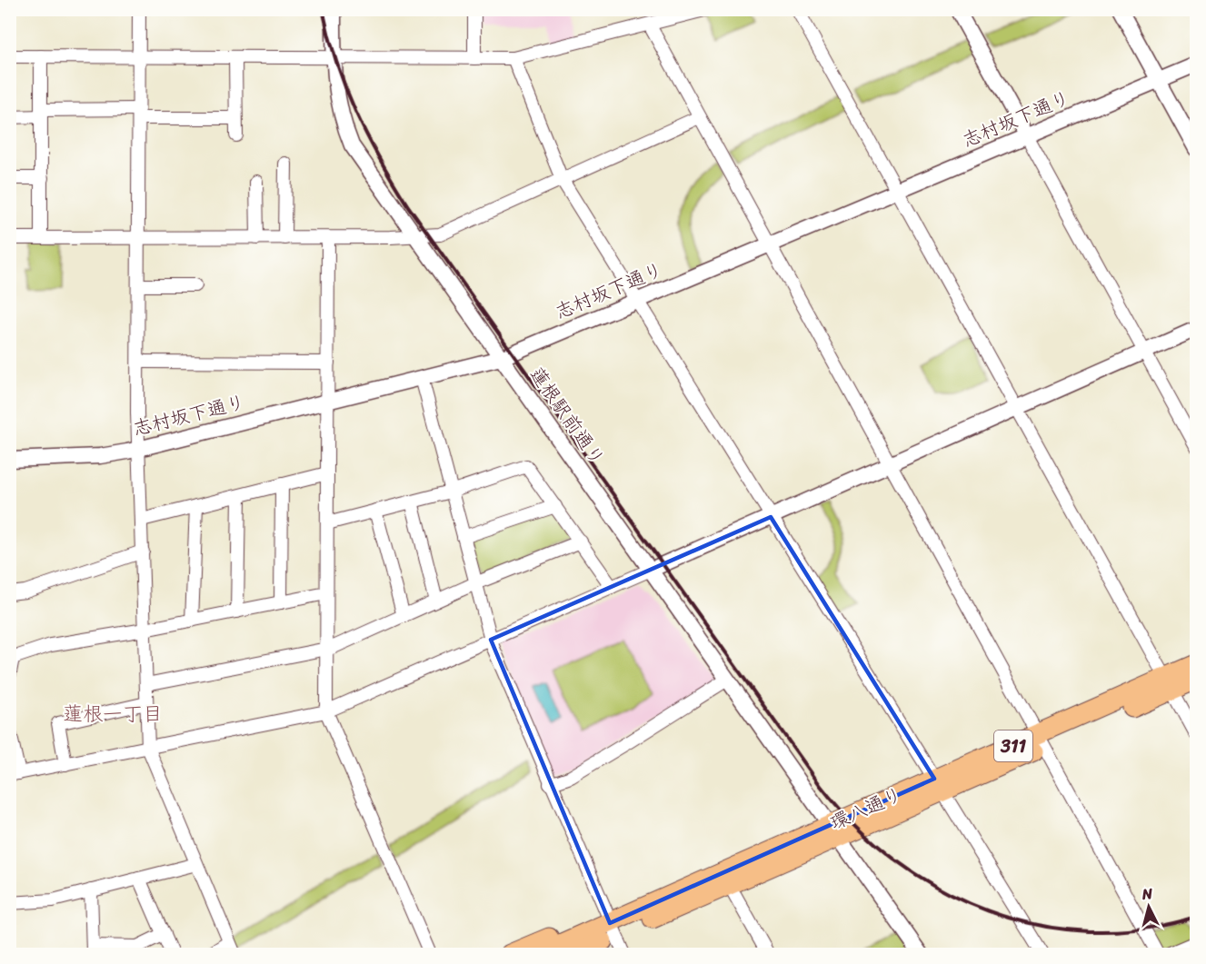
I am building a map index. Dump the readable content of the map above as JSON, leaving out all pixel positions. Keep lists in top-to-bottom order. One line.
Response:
{"streets":{"main road":["311","環八通り"],"street":["志村坂下通り","蓮根駅前通り"]},"crossings":[["志村坂下通り","蓮根駅前通り"],["蓮根駅前通り","環八通り"]],"districts":["蓮根一丁目"],"north":"top"}
